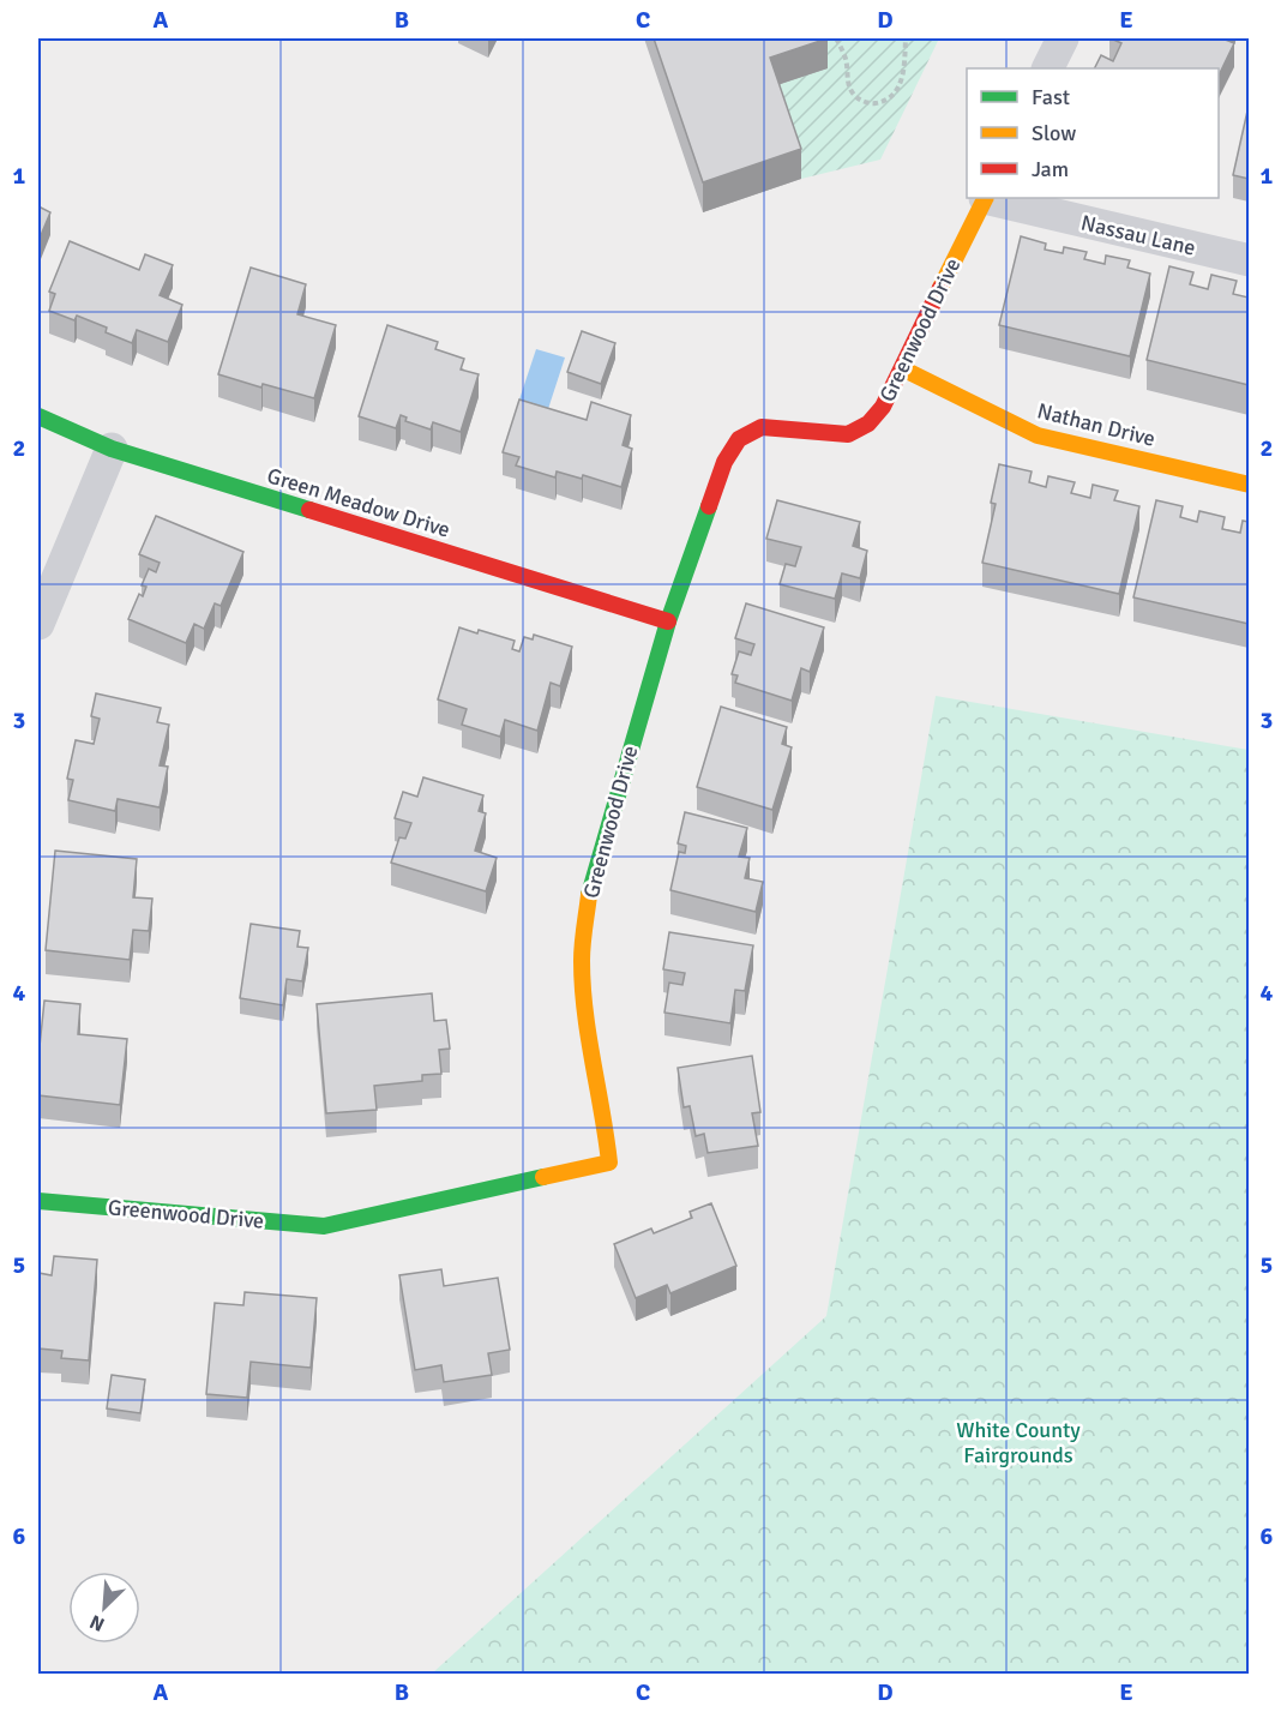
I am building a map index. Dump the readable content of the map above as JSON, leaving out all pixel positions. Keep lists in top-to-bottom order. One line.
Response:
{"streets":{"street":["Nassau Lane","Greenwood Drive","Nathan Drive","Green Meadow Drive"]},"crossings":[["Greenwood Drive","Nathan Drive"],["Greenwood Drive","Green Meadow Drive"]],"parks":["White County Fairgrounds"],"legend":["Fast","Slow","Jam"],"north":"bottom left","grid":{"columns":["A","B","C","D","E"],"rows":["1","2","3","4","5","6"]}}
